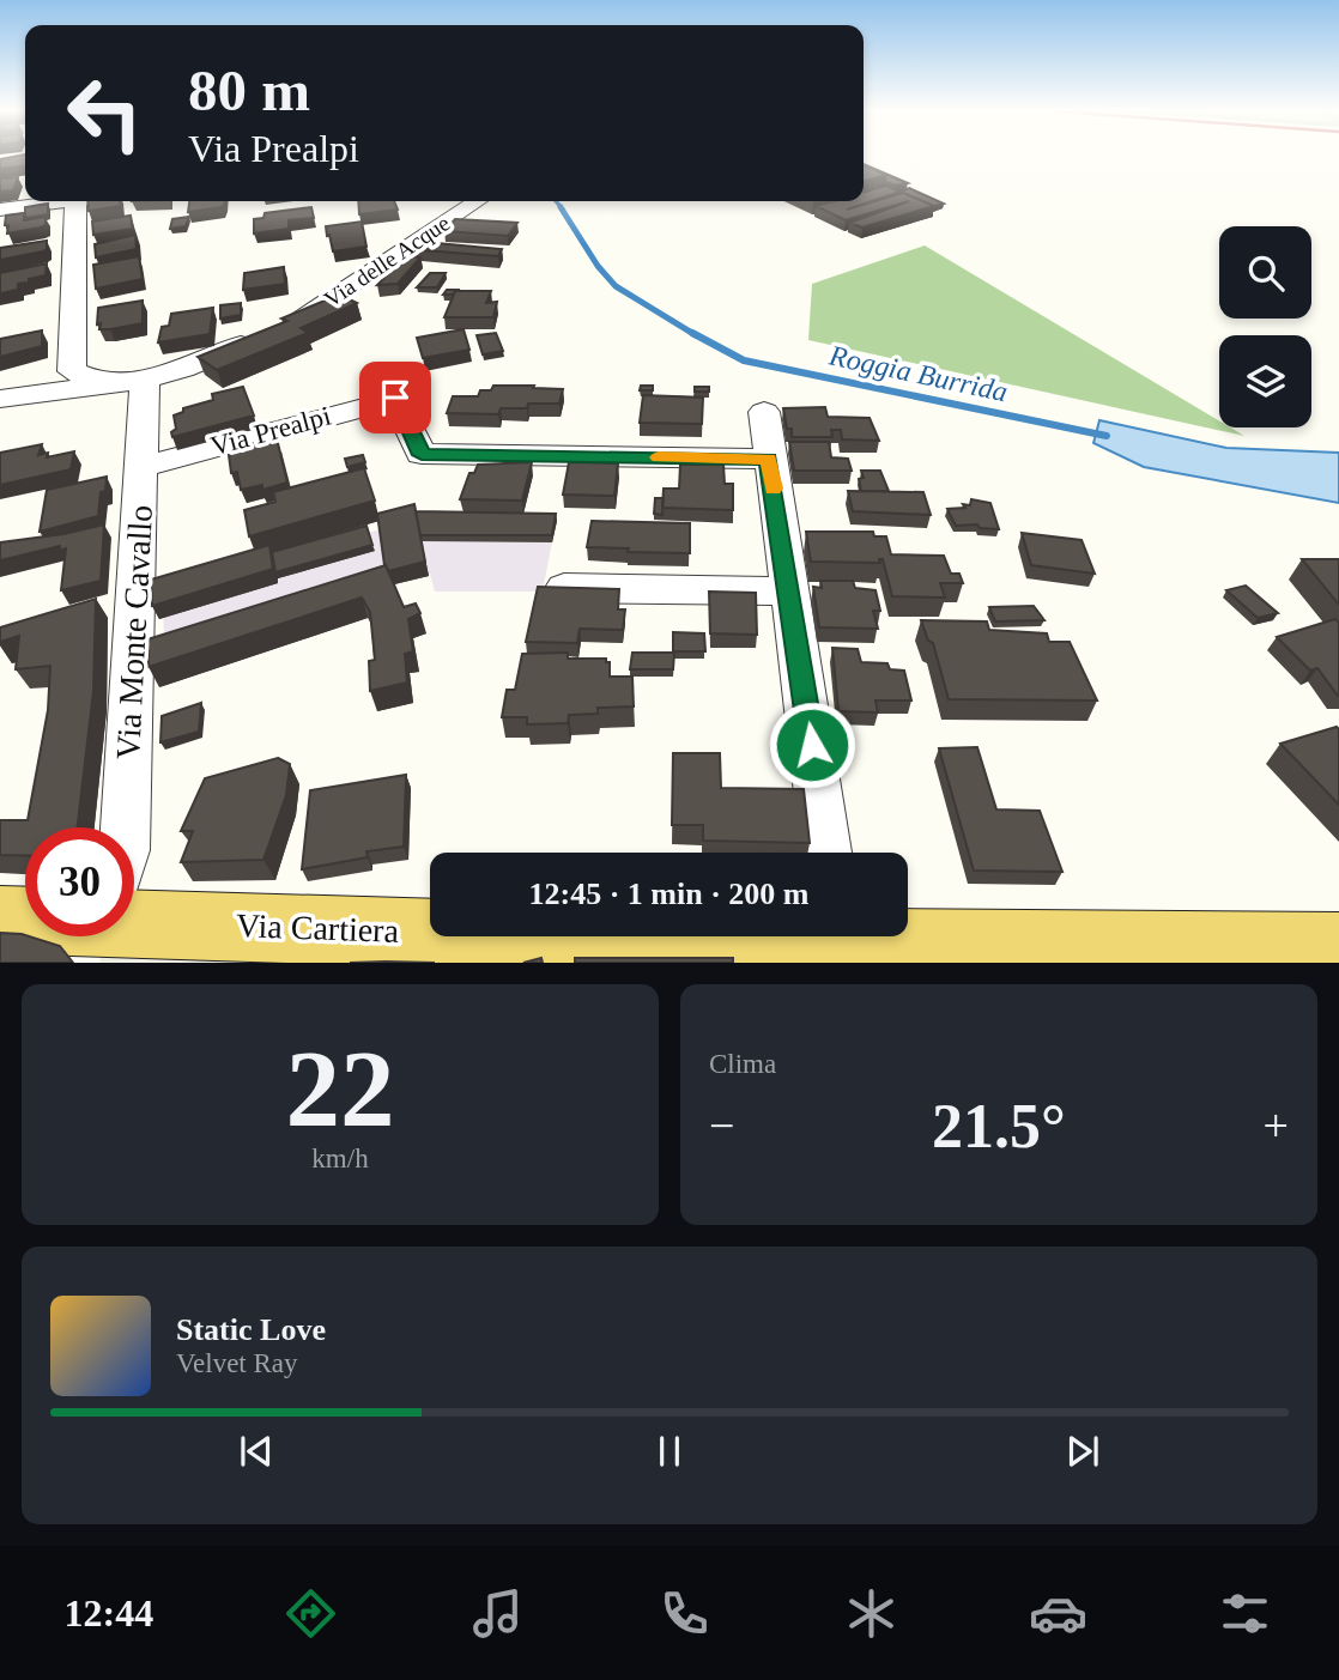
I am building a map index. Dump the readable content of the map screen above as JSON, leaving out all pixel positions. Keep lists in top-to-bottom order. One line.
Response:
{"streets":{"main road":["Via Cartiera"],"street":["Via delle Acque","Via Prealpi","Via Monte Cavallo"]},"crossings":[["Via delle Acque","Via Monte Cavallo"],["Via Prealpi","Via Monte Cavallo"]],"water":["Roggia Burrida"],"page":{"turn":["80 m","Via Prealpi"],"limit":"30","trip":"12:45 · 1 min · 200 m","tile":[["22","km/h"],"Clima"],"heat":["−","21.5°","+"],"song":["Static Love","Velvet Ray"],"tabs":"12:44"}}
